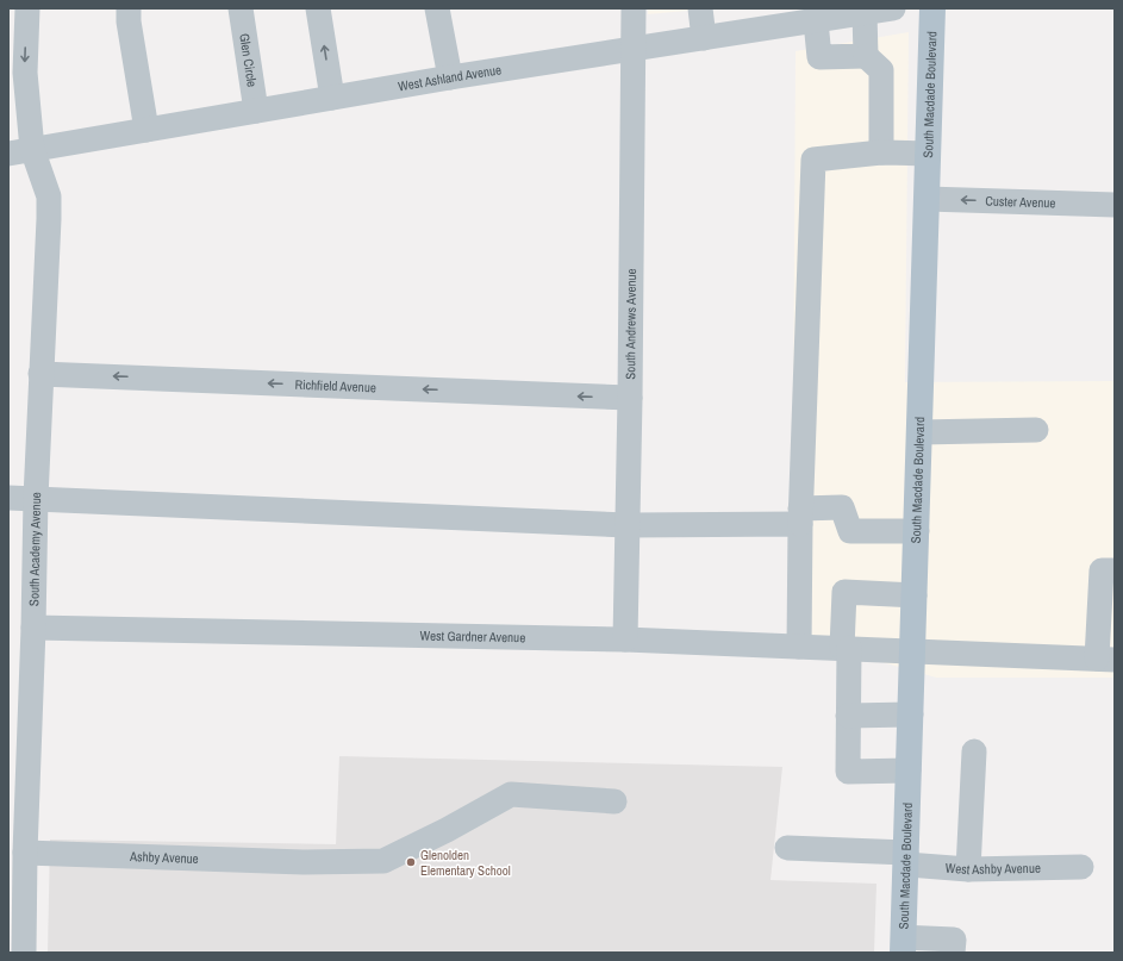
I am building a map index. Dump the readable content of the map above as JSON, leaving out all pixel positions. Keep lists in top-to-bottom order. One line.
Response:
{"streets":{"main road":["South Macdade Boulevard"],"street":["Glen Circle","West Ashland Avenue","Custer Avenue","South Andrews Avenue","Richfield Avenue","South Academy Avenue","West Gardner Avenue","Ashby Avenue","West Ashby Avenue"]},"crossings":[["Glen Circle","West Ashland Avenue"],["West Ashland Avenue","South Andrews Avenue"],["West Ashland Avenue","South Academy Avenue"],["South Macdade Boulevard","Custer Avenue"],["South Macdade Boulevard","West Gardner Avenue"],["South Macdade Boulevard","West Ashby Avenue"],["South Andrews Avenue","Richfield Avenue"],["South Andrews Avenue","West Gardner Avenue"],["Richfield Avenue","South Academy Avenue"],["South Academy Avenue","West Gardner Avenue"],["South Academy Avenue","Ashby Avenue"]],"one_way":["Custer Avenue"],"places":["Glenolden Elementary School"]}
